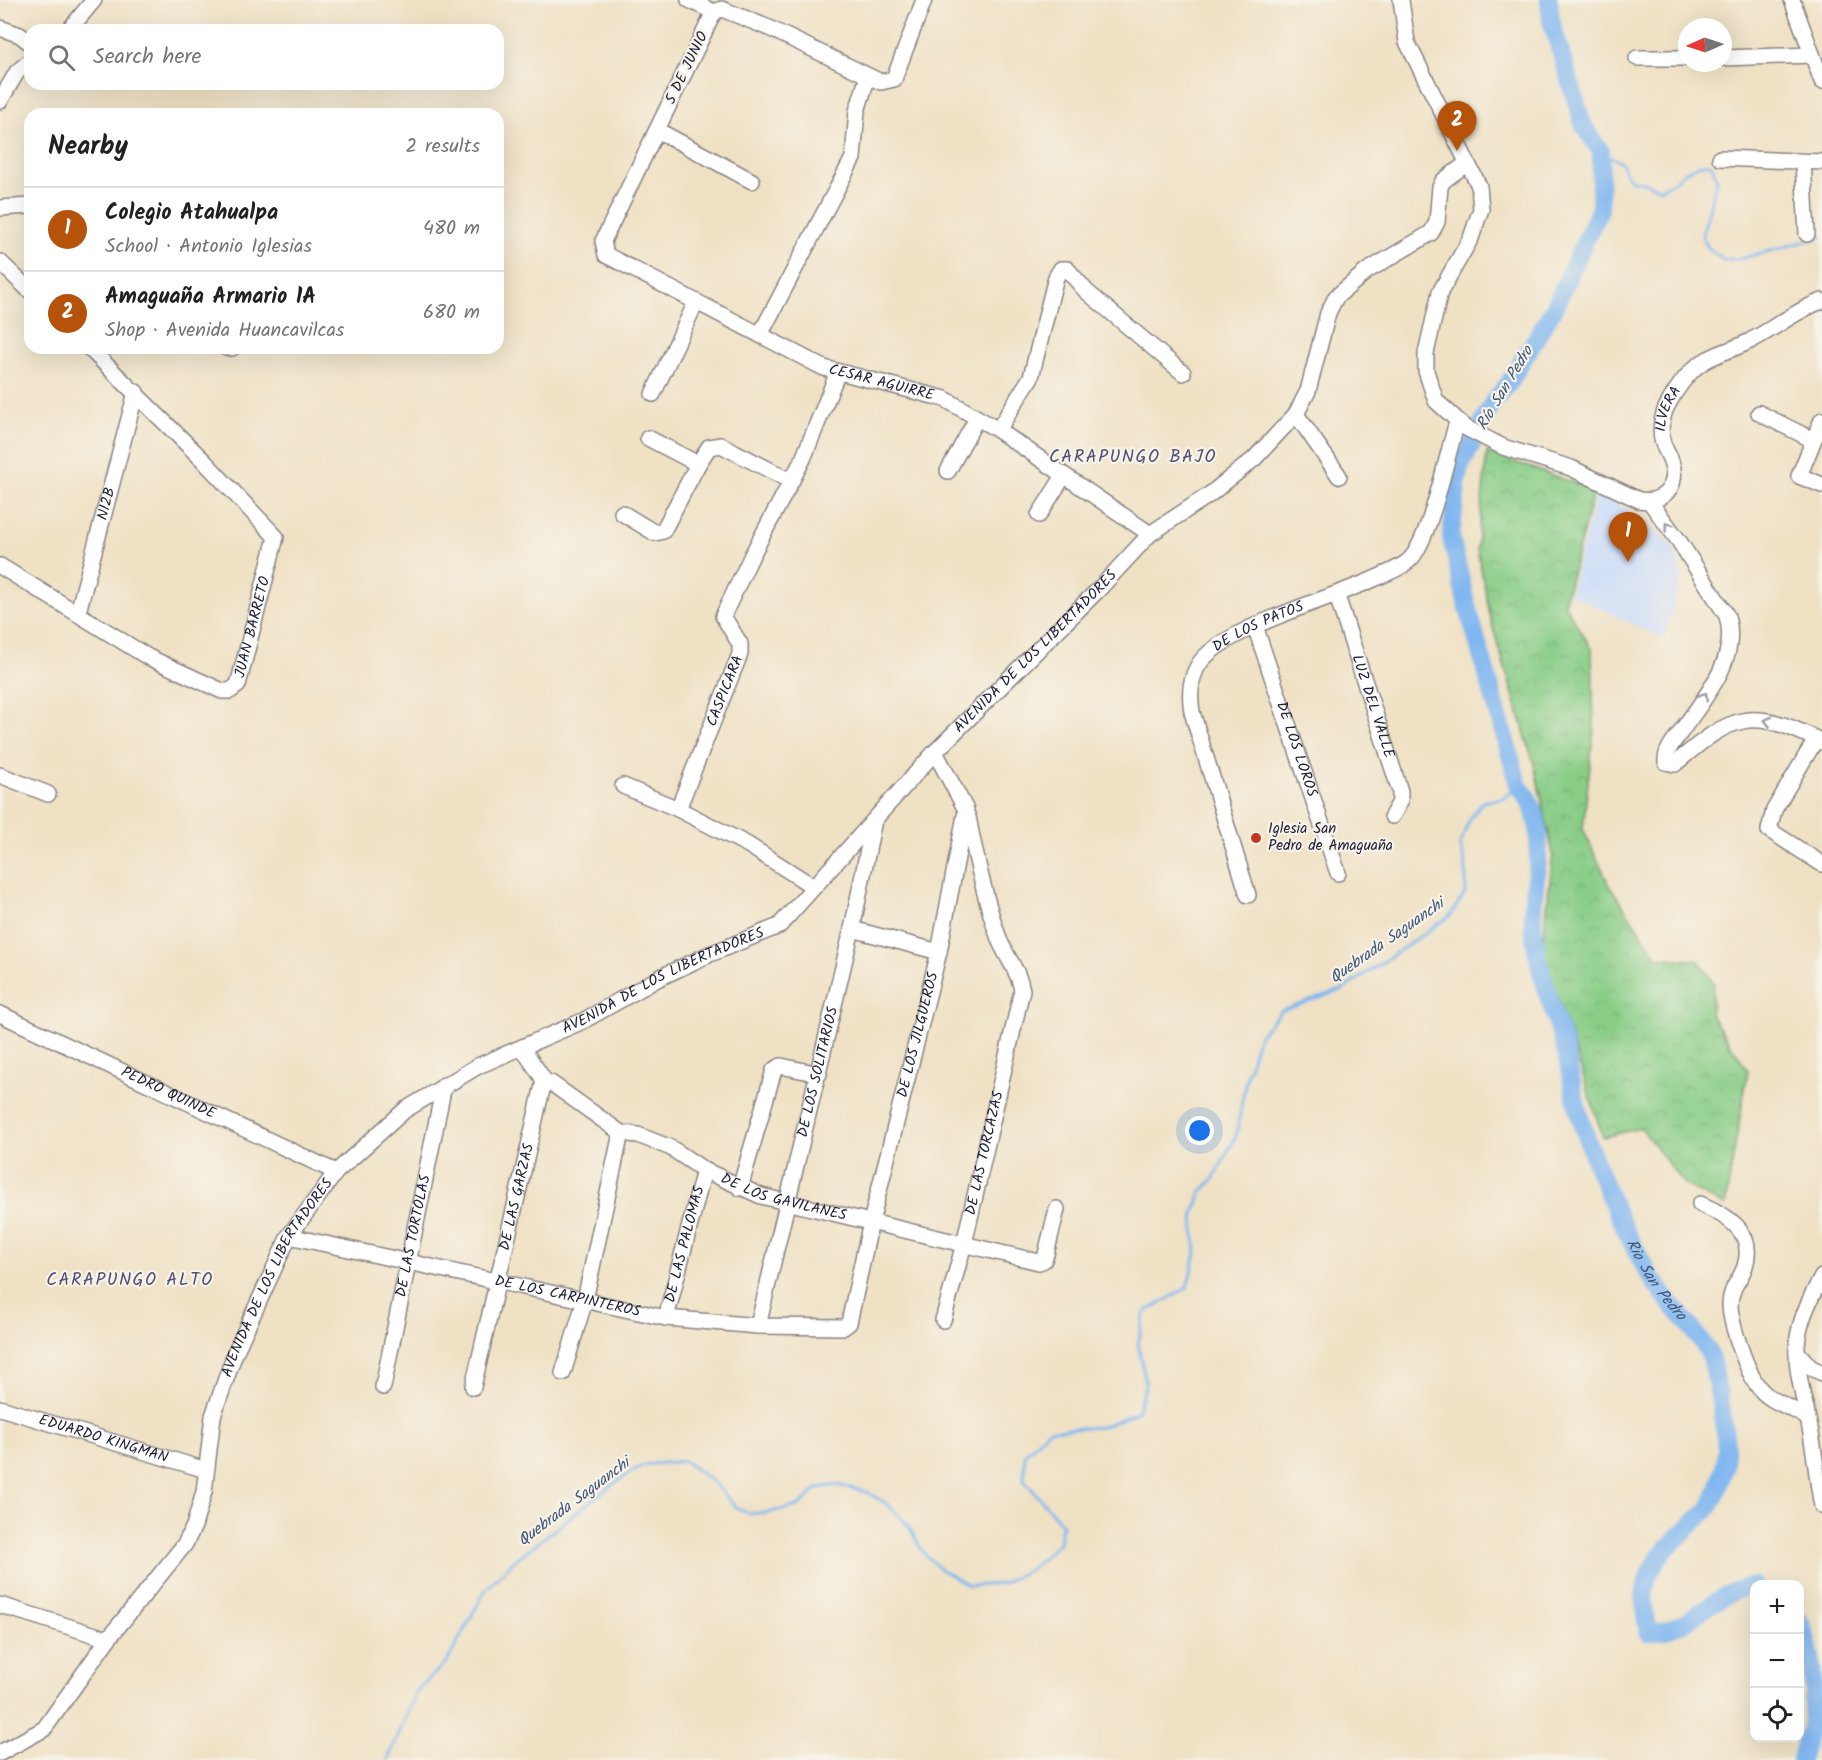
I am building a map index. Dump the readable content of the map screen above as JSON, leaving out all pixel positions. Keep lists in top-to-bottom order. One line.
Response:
{"streets":{"street":["5 DE JUNIO","CESAR AGUIRRE","ILVERA","N12B","JUAN BARRETO","DE LOS PATOS","AVENIDA DE LOS LIBERTADORES","CASPICARA","LUZ DEL VALLE","DE LOS LOROS","DE LOS JILGUEROS","DE LOS SOLITARIOS","PEDRO QUINDE","DE LAS TORCAZAS","DE LAS GARZAS","DE LOS GAVILANES","DE LAS TORTOLAS","DE LAS PALOMAS","DE LOS CARPINTEROS","EDUARDO KINGMAN"]},"crossings":[["5 DE JUNIO","CESAR AGUIRRE"],["CESAR AGUIRRE","AVENIDA DE LOS LIBERTADORES"],["CESAR AGUIRRE","CASPICARA"],["N12B","JUAN BARRETO"],["DE LOS PATOS","LUZ DEL VALLE"],["DE LOS PATOS","DE LOS LOROS"],["AVENIDA DE LOS LIBERTADORES","DE LOS SOLITARIOS"],["AVENIDA DE LOS LIBERTADORES","PEDRO QUINDE"],["AVENIDA DE LOS LIBERTADORES","DE LAS TORTOLAS"],["AVENIDA DE LOS LIBERTADORES","DE LOS CARPINTEROS"],["AVENIDA DE LOS LIBERTADORES","EDUARDO KINGMAN"],["DE LOS JILGUEROS","DE LAS TORCAZAS"],["DE LOS JILGUEROS","DE LOS GAVILANES"],["DE LOS JILGUEROS","DE LOS CARPINTEROS"],["DE LOS SOLITARIOS","DE LOS GAVILANES"],["DE LOS SOLITARIOS","DE LOS CARPINTEROS"],["DE LAS TORCAZAS","DE LOS GAVILANES"],["DE LAS GARZAS","DE LOS GAVILANES"],["DE LAS GARZAS","DE LOS CARPINTEROS"],["DE LOS GAVILANES","DE LAS PALOMAS"],["DE LAS TORTOLAS","DE LOS CARPINTEROS"],["DE LAS PALOMAS","DE LOS CARPINTEROS"]],"districts":["CARAPUNGO BAJO","CARAPUNGO ALTO"],"water":["Río San Pedro","Quebrada Saguanchi","Rio San Pedro"],"places":["Iglesia San Pedro de Amaguaña"],"north":"left","page":{"search":"Search here","pins":["2","1"],"heading":["Nearby","2 results"],"list":[{"mark":"1","name":"Colegio Atahualpa","note":"School · Antonio Iglesias","value":"480 m"},{"mark":"2","name":"Amaguaña Armario 1A","note":"Shop · Avenida Huancavilcas","value":"680 m"}],"map_buttons":["+","−"]}}
